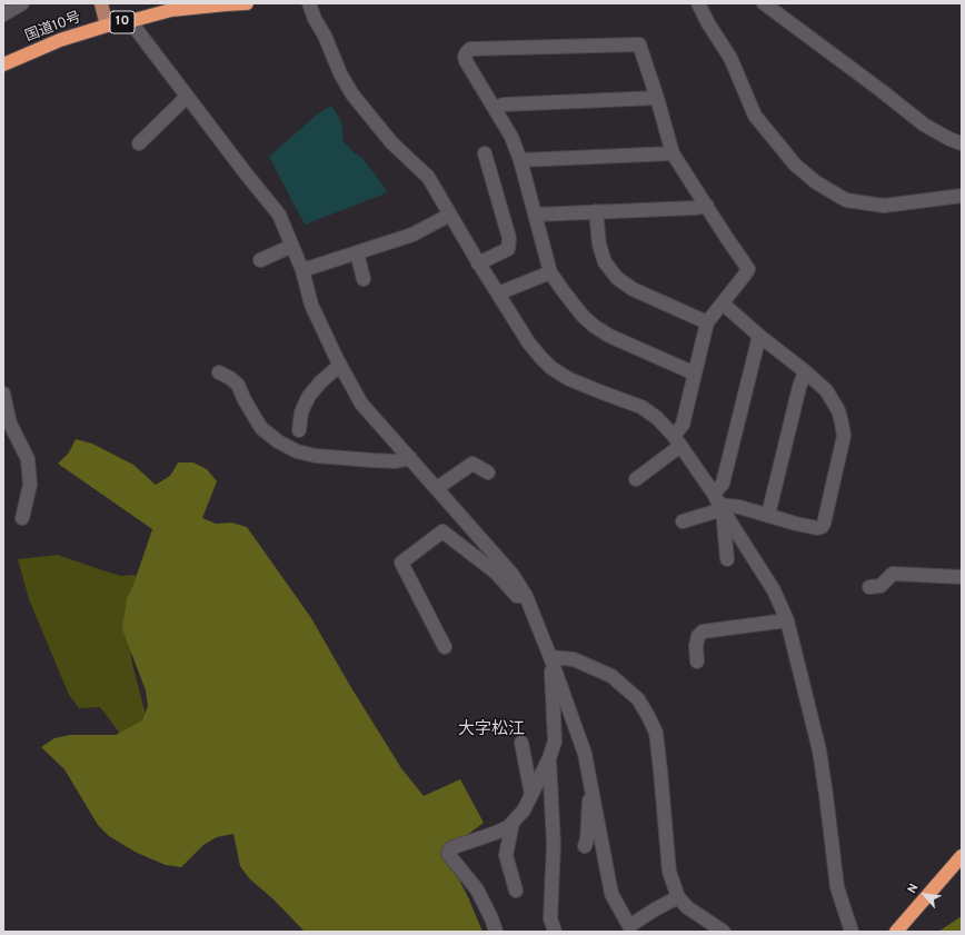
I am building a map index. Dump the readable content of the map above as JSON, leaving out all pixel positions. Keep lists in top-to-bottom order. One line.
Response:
{"streets":{"highway":["10","国道10号"]},"districts":["大字松江"],"north":"top left"}
